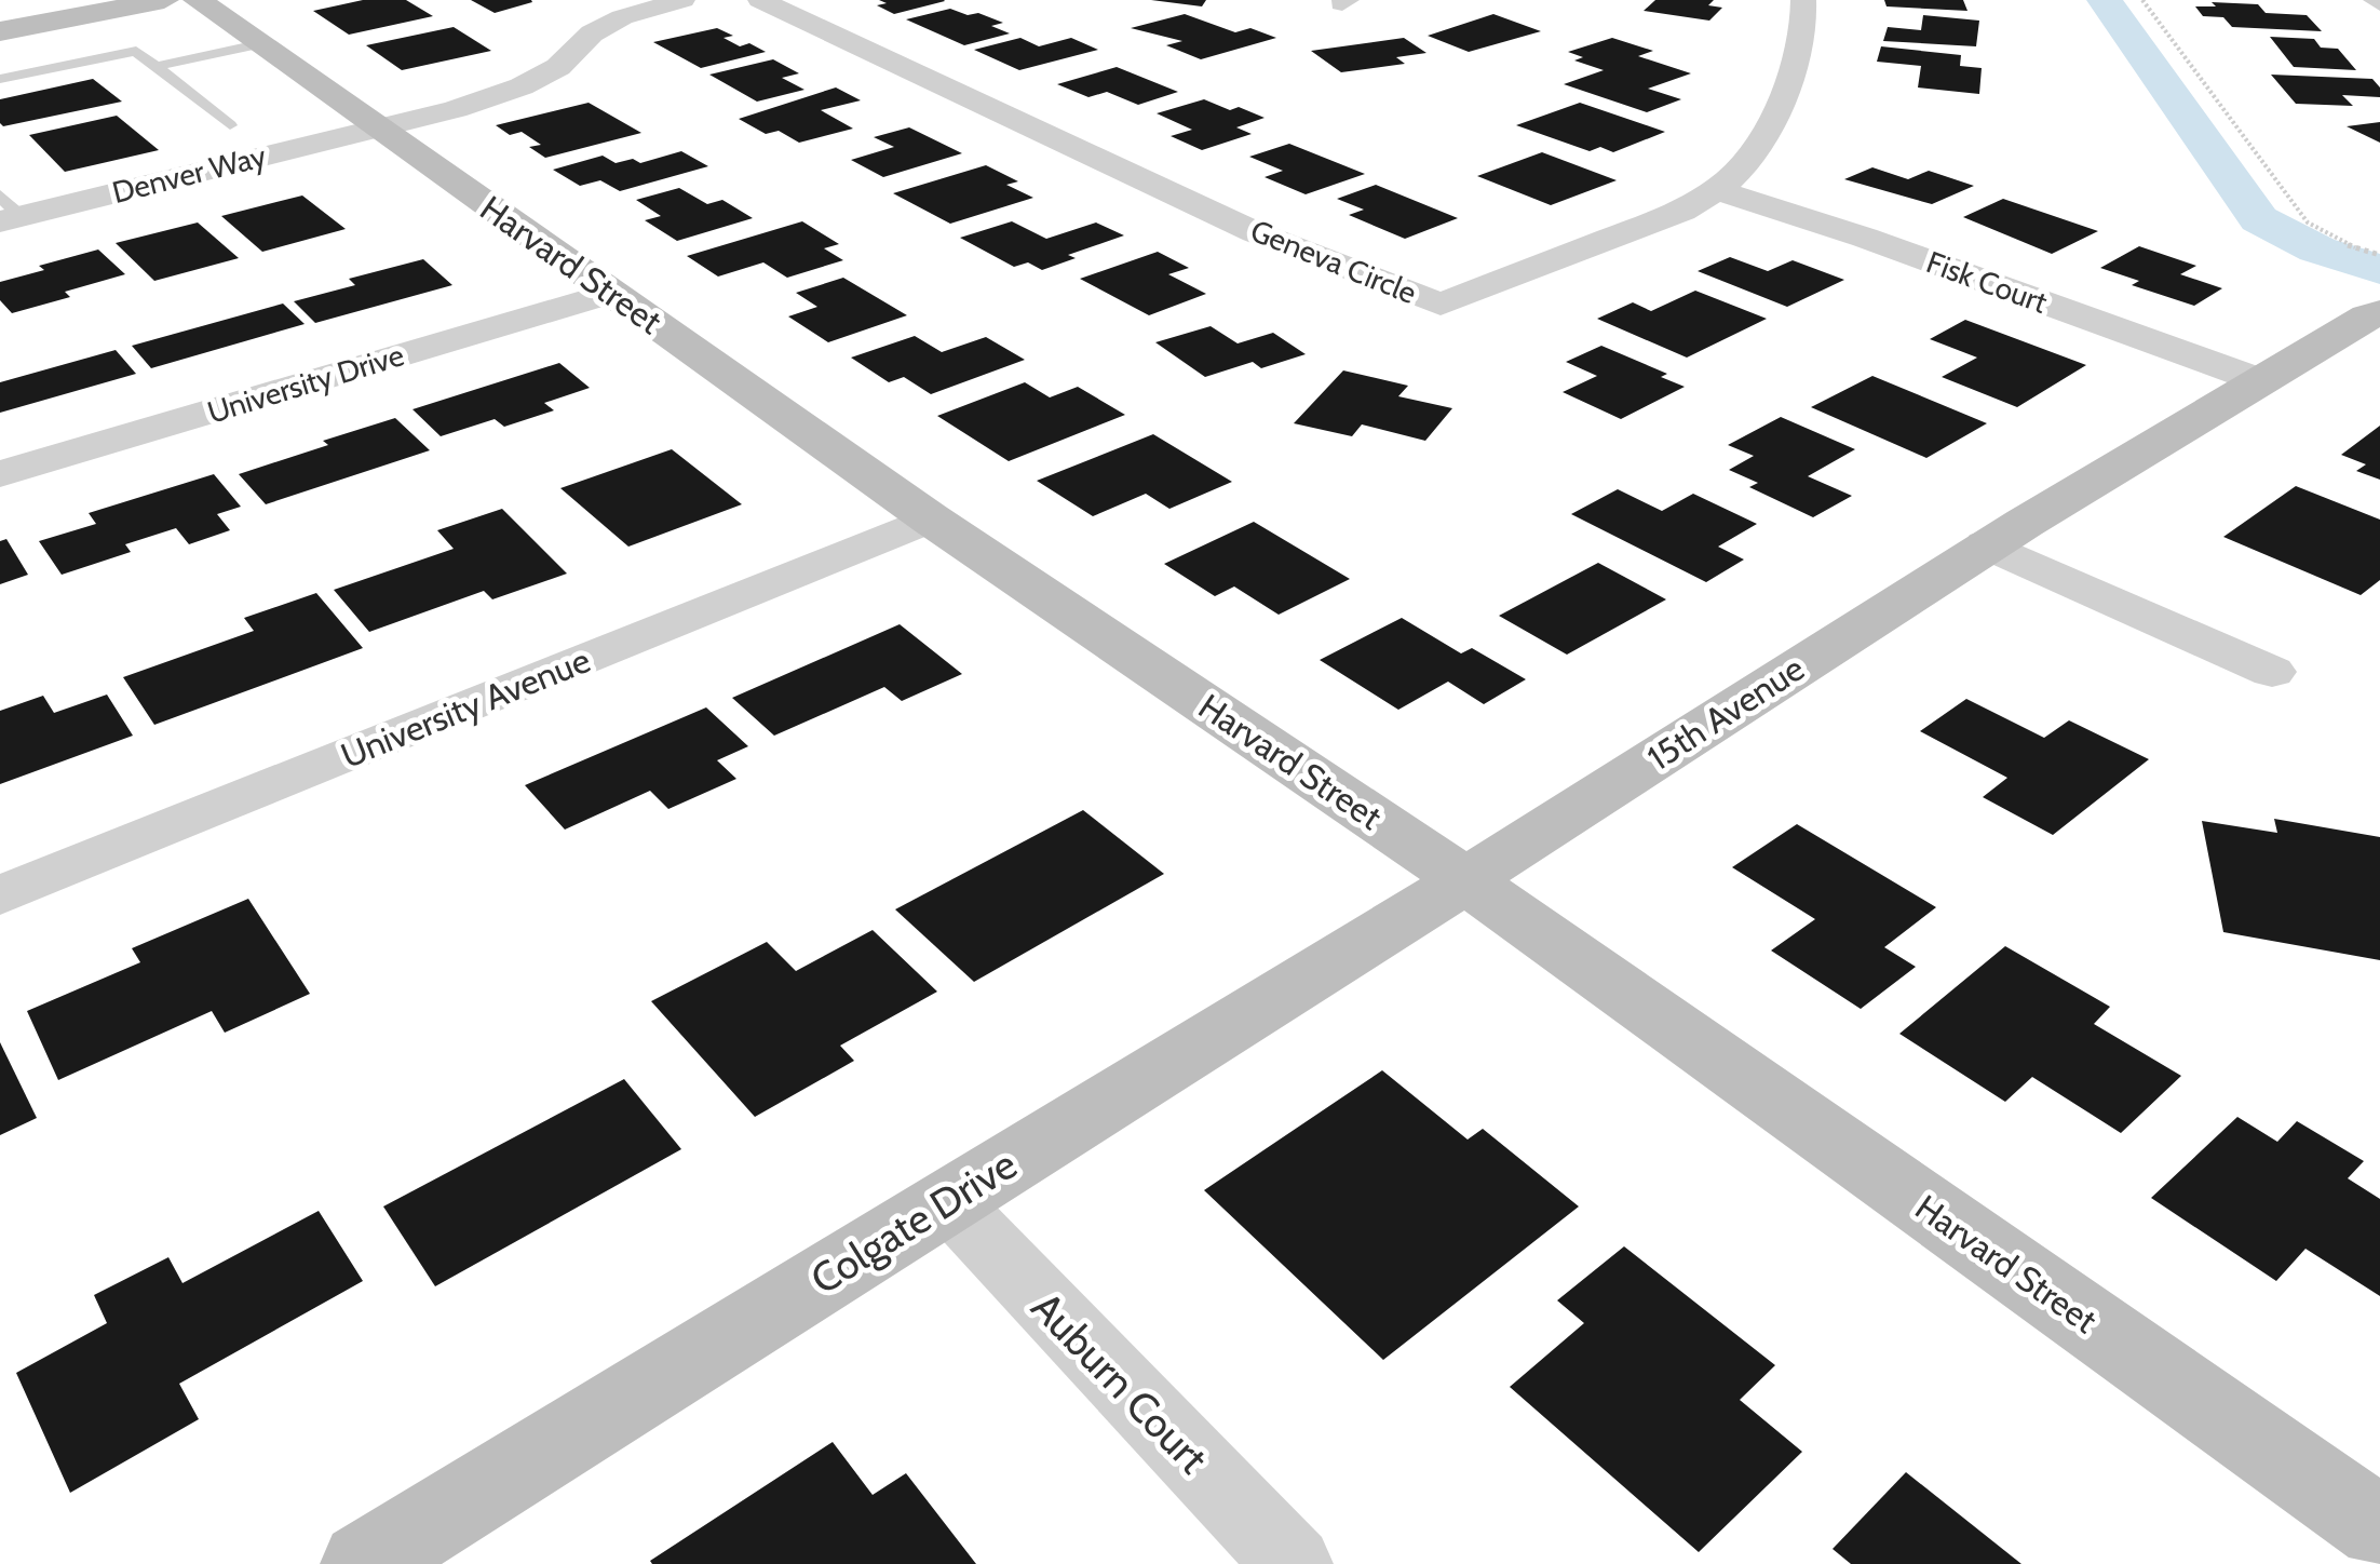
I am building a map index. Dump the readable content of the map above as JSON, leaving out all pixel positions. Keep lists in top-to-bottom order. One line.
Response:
{"streets":{"street":["Denver Way","Geneva Circle","Harvard Street","Fisk Court","University Drive","University Avenue","15th Avenue","Colgate Drive","Auburn Court"]},"crossings":[["Denver Way","Harvard Street"],["Geneva Circle","Fisk Court"],["Harvard Street","University Drive"],["Harvard Street","University Avenue"],["Harvard Street","15th Avenue"],["Harvard Street","Colgate Drive"],["Fisk Court","15th Avenue"],["15th Avenue","Colgate Drive"],["Colgate Drive","Auburn Court"]]}
